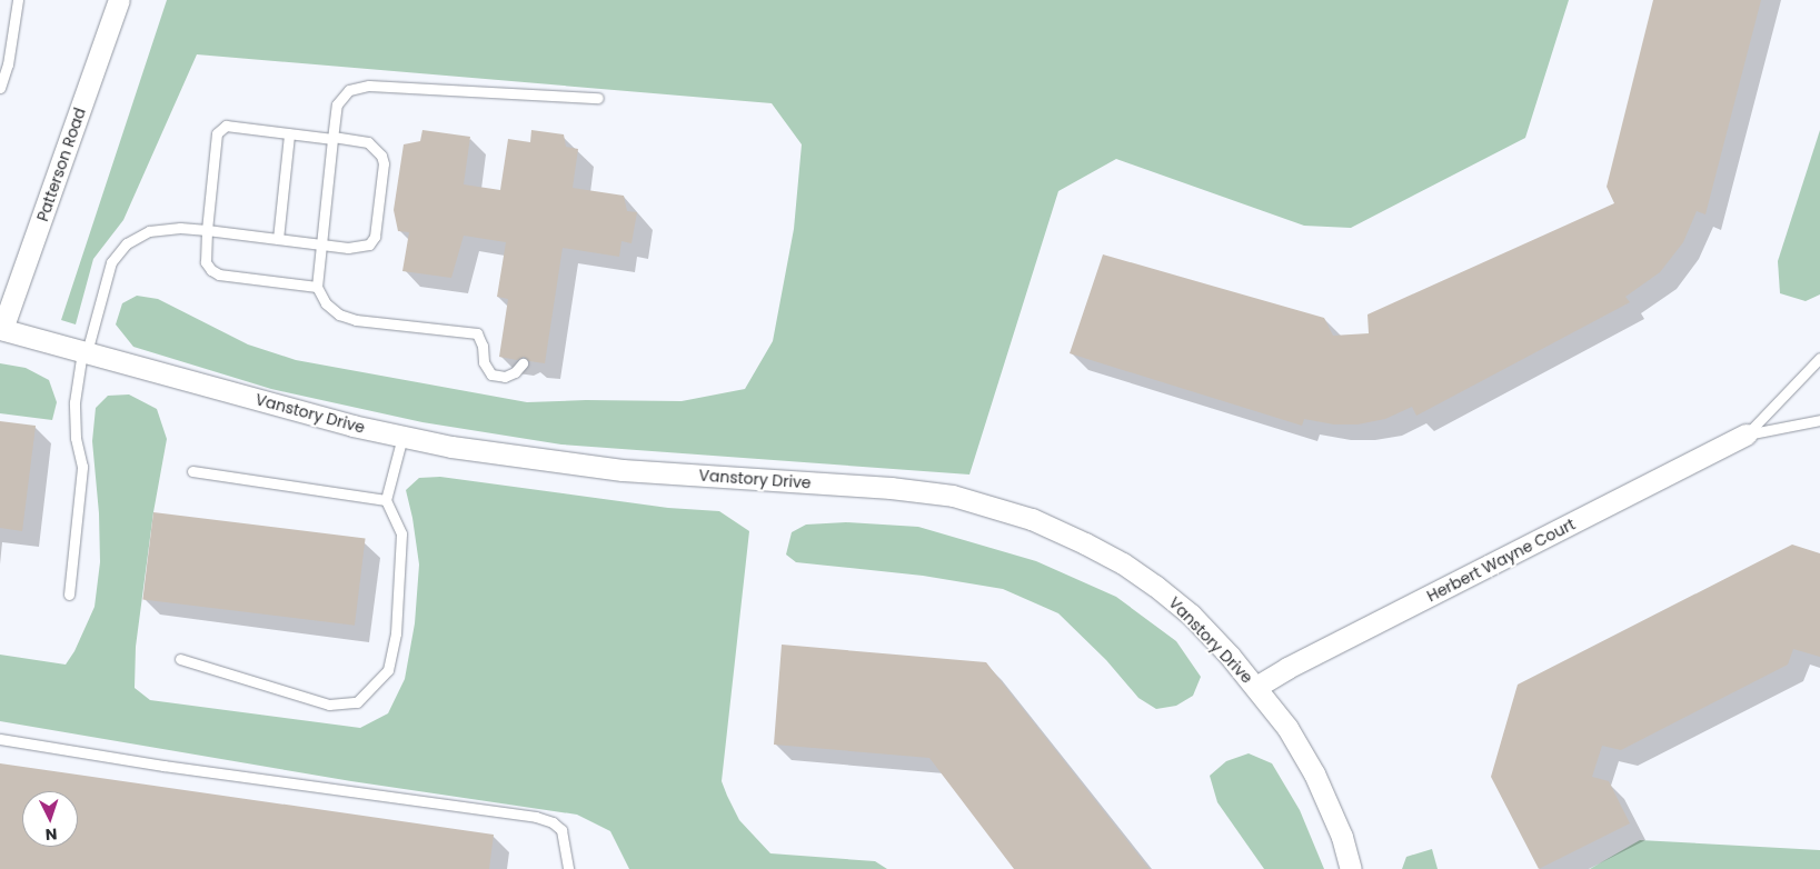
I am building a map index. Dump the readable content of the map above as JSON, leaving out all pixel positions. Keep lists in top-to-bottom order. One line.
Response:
{"streets":{"street":["Patterson Road","Vanstory Drive","Herbert Wayne Court"]},"crossings":[["Patterson Road","Vanstory Drive"],["Vanstory Drive","Herbert Wayne Court"]],"north":"bottom"}
